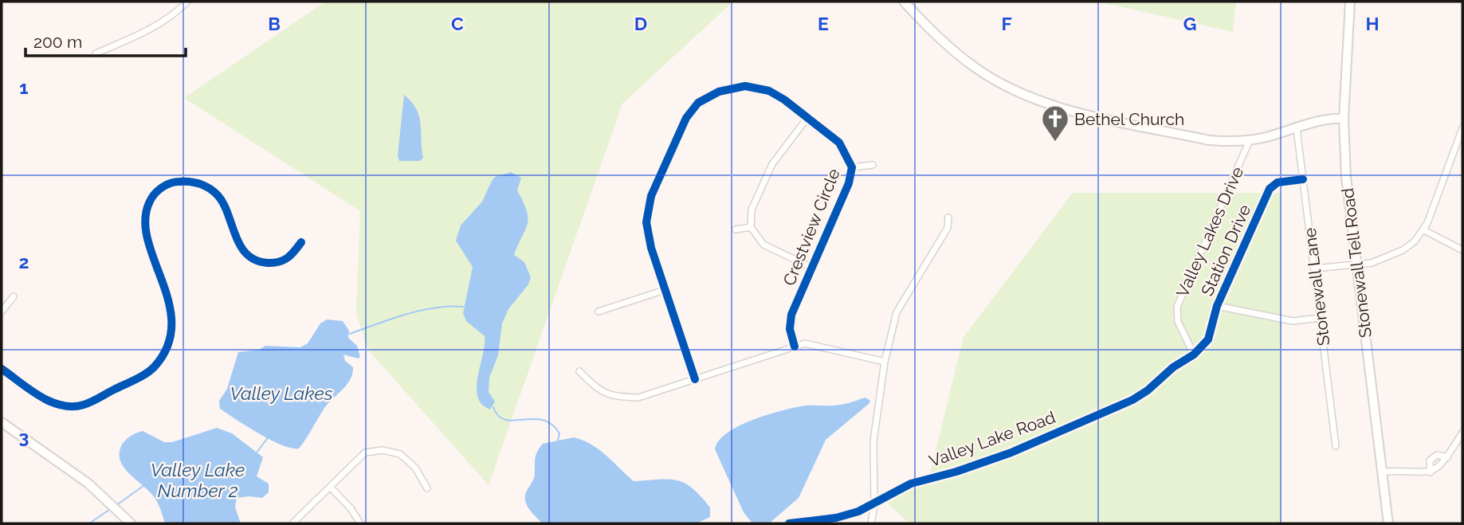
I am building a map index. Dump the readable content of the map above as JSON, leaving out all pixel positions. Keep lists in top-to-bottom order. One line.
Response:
{"streets":{"street":["Crestview Circle","Valley Lakes Drive","Station Drive","Stonewall Tell Road","Stonewall Lane","Valley Lake Road"]},"crossings":[["Valley Lakes Drive","Station Drive"],["Valley Lakes Drive","Valley Lake Road"],["Station Drive","Stonewall Lane"],["Station Drive","Valley Lake Road"]],"water":["Valley Lakes","Valley Lake Number 2"],"places":{"church":["Bethel Church"]},"scale_bar":"200 m","grid":{"columns":["B","C","D","E","F","G","H"],"rows":["1","2","3"]}}
